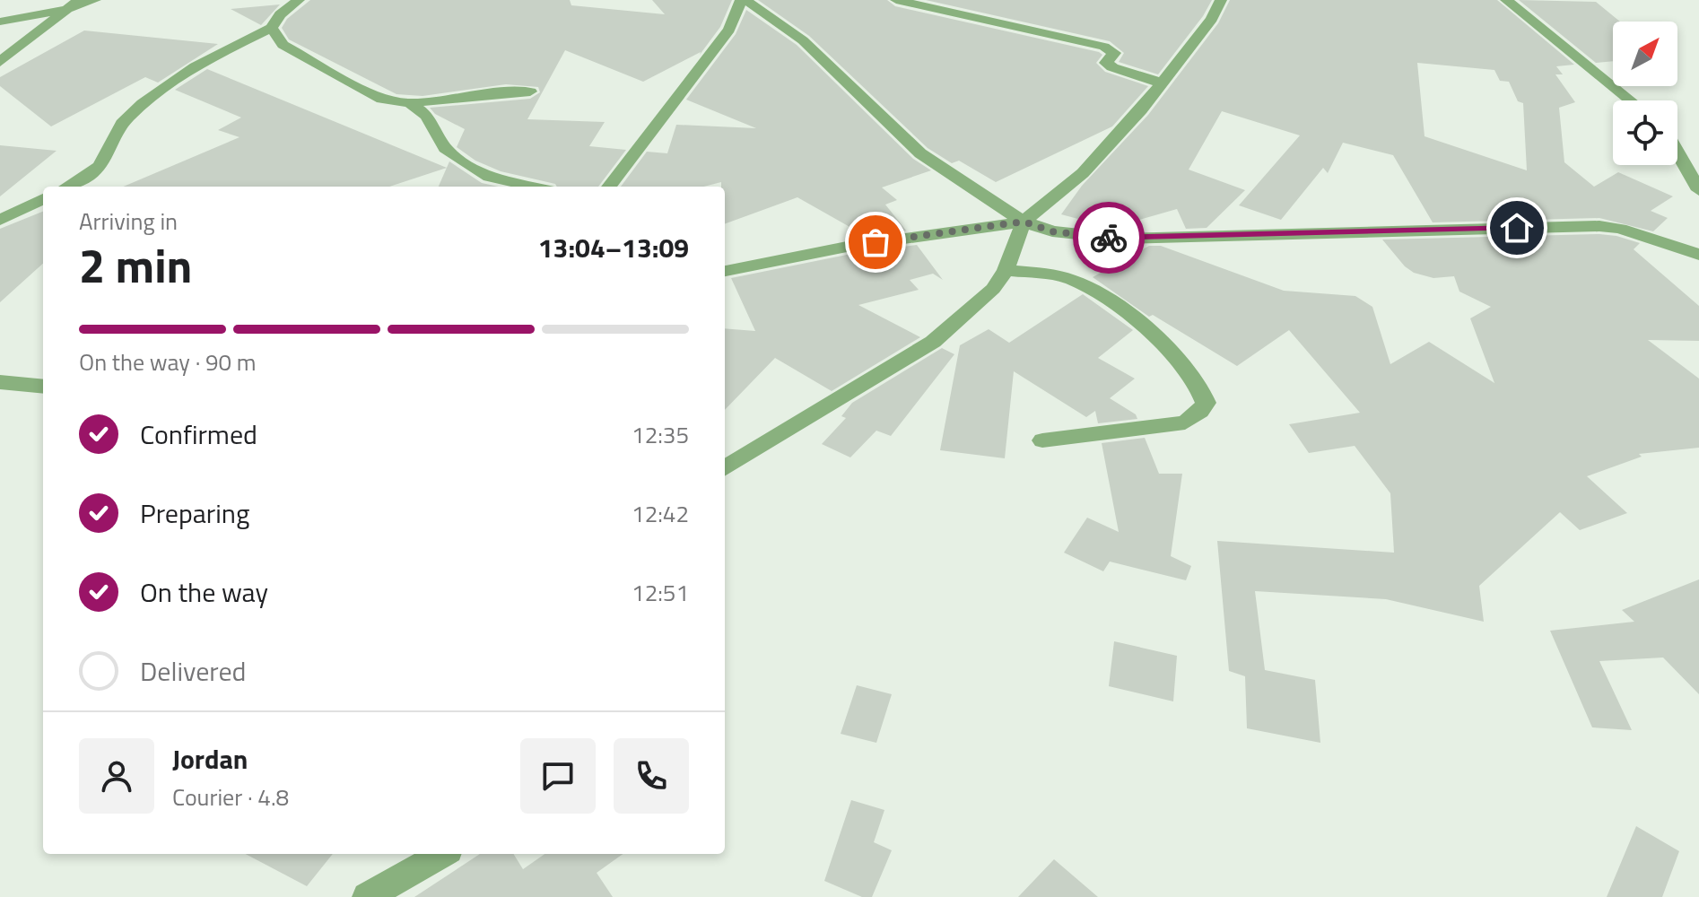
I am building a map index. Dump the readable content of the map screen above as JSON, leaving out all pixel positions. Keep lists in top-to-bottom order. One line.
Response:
{"north":"top right","page":{"heading":["2 min","Arriving in","13:04–13:09"],"panel":["Jordan","Courier · 4.8"],"bar":"On the way · 90 m","list":[["Confirmed","12:35"],["Preparing","12:42"],["On the way","12:51"],"Delivered"]}}
